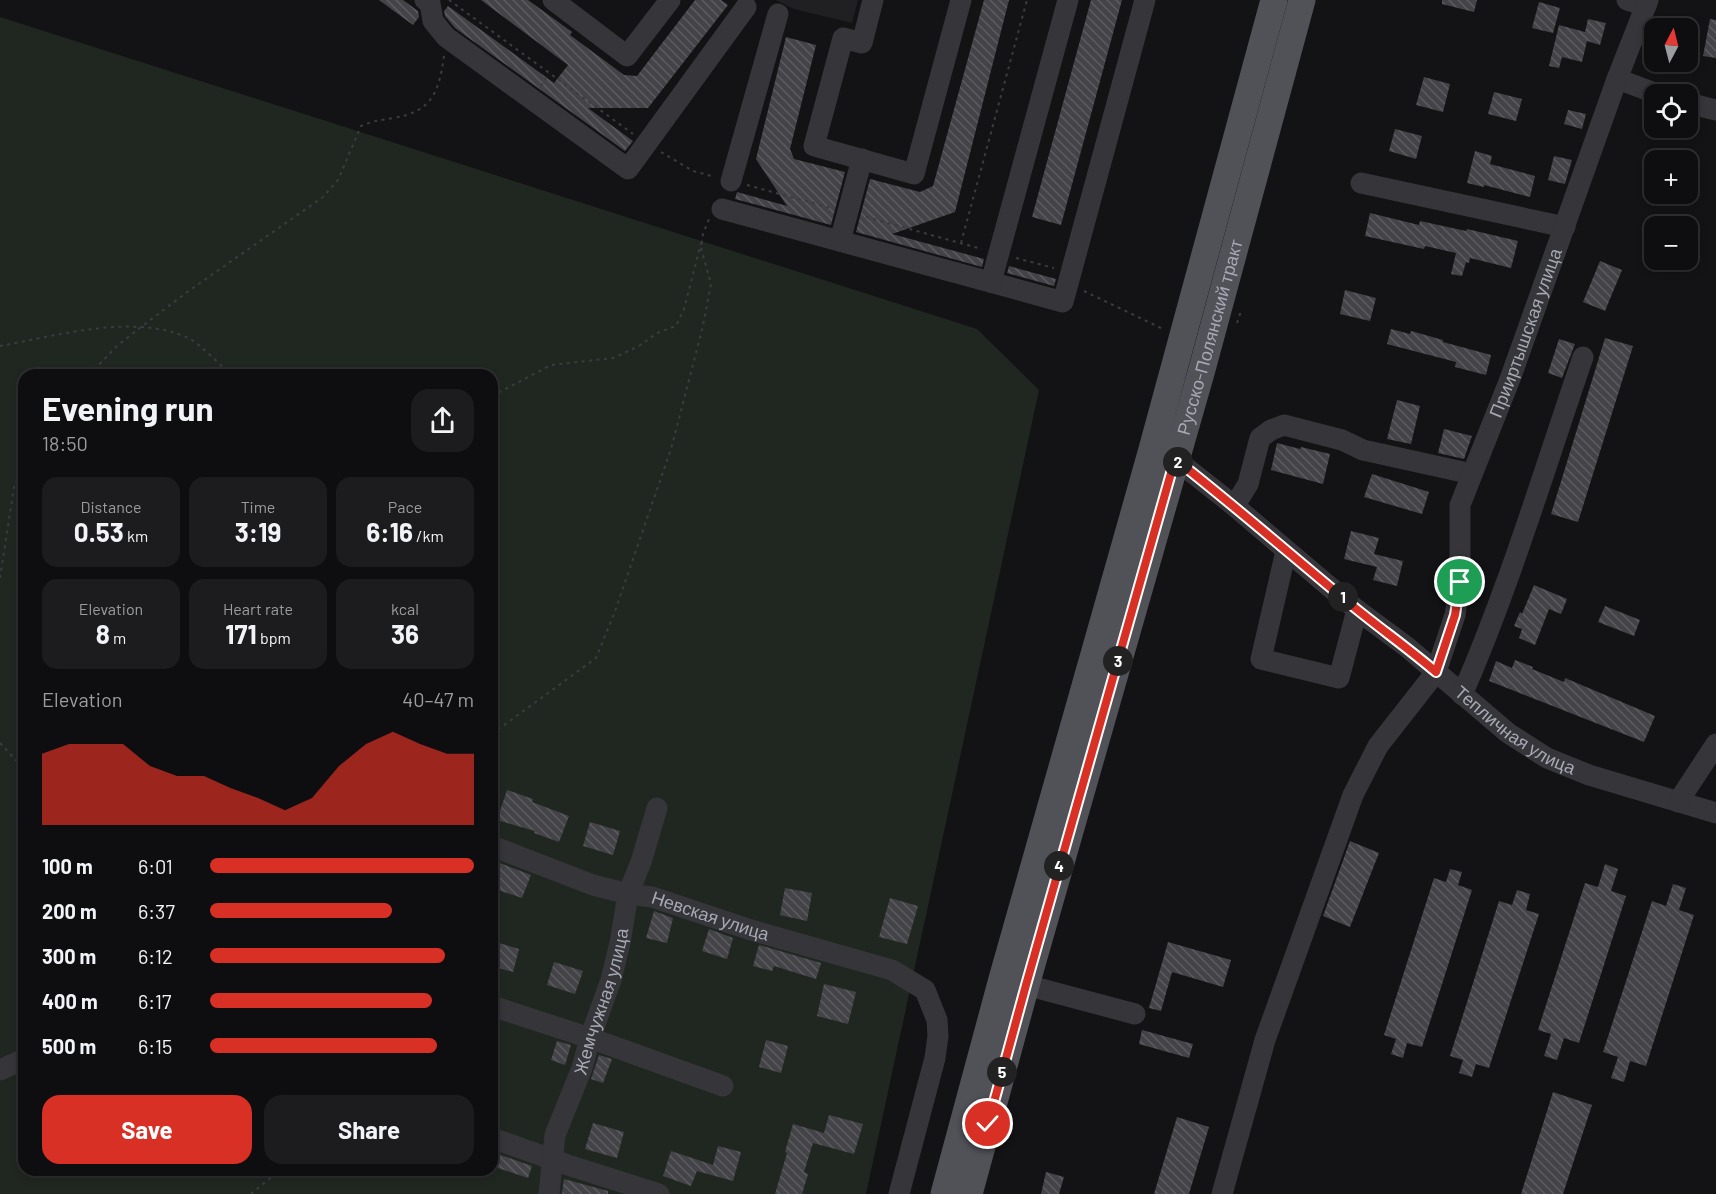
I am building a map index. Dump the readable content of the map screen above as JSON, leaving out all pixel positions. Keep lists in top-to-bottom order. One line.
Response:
{"streets":{"main road":["Русско-Полянский тракт"],"street":["Прииртышская улица","Тепличная улица","Невская улица","Жемчужная улица"]},"crossings":[["Прииртышская улица","Тепличная улица"],["Русско-Полянский тракт","Тепличная улица"],["Невская улица","Жемчужная улица"]],"north":"top","page":{"map_buttons":["+","−"],"heading":["Evening run","18:50"],"pins":["2","1","3","4","5"],"stats":[["Distance","0.53 km"],["Time","3:19"],["Pace","6:16 /km"],["Elevation","8 m"],["Heart rate","171 bpm"],["kcal","36"]],"chart":["Elevation","40–47 m"],"list":[{"name":"100 m","note":"6:01"},{"name":"200 m","note":"6:37"},{"name":"300 m","note":"6:12"},{"name":"400 m","note":"6:17"},{"name":"500 m","note":"6:15"}],"buttons":["Save","Share"]}}
